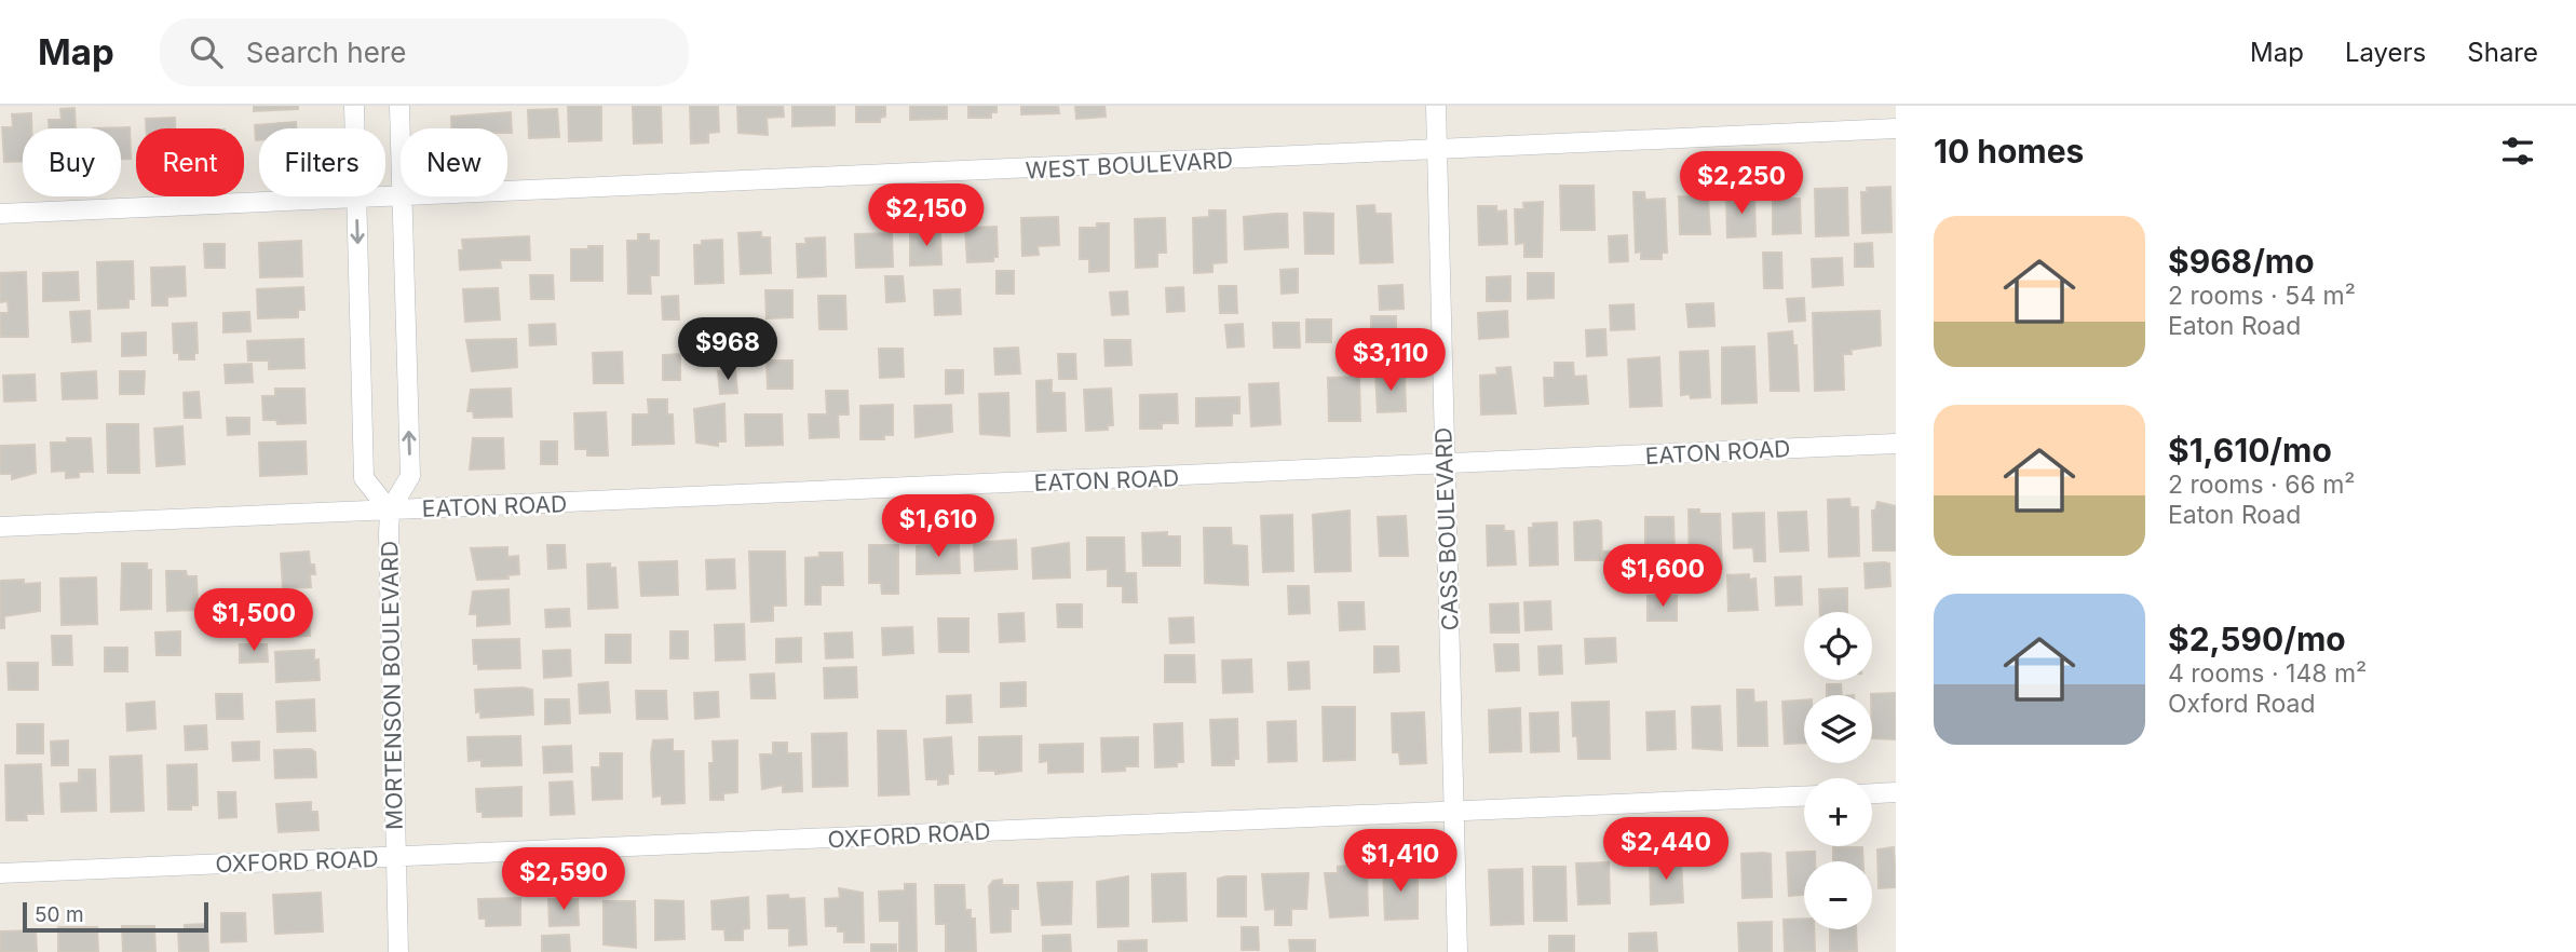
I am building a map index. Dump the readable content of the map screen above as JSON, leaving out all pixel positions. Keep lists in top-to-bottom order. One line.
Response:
{"streets":{"street":["WEST BOULEVARD","EATON ROAD","CASS BOULEVARD","MORTENSON BOULEVARD","OXFORD ROAD"]},"crossings":[["WEST BOULEVARD","CASS BOULEVARD"],["WEST BOULEVARD","MORTENSON BOULEVARD"],["EATON ROAD","CASS BOULEVARD"],["EATON ROAD","MORTENSON BOULEVARD"],["CASS BOULEVARD","OXFORD ROAD"],["MORTENSON BOULEVARD","OXFORD ROAD"]],"scale_bar":"50 m","page":{"header":"Map","search":"Search here","nav":["Map","Layers","Share"],"heading":"10 homes","chip":["Buy","Rent","Filters","New"],"price":["$2,250","$2,150","$968","$3,110","$1,610","$1,600","$1,500","$2,440","$1,410","$2,590"],"list":[{"name":"$968/mo","note":"2 rooms · 54 m² · Eaton Road"},{"name":"$1,610/mo","note":"2 rooms · 66 m² · Eaton Road"},{"name":"$2,590/mo","note":"4 rooms · 148 m² · Oxford Road"}],"map_buttons":["+","−"],"scale":"50 m"}}
